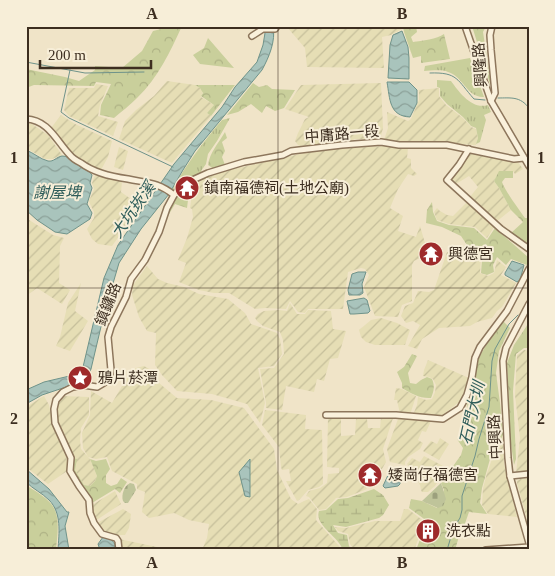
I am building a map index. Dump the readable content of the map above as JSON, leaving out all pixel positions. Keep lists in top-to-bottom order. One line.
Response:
{"streets":{"street":["興隆路","中庸路一段","鎮鏞路","中興路"]},"crossings":[["中庸路一段","鎮鏞路"]],"water":["謝屋埤","大坑崁溪","石門大圳"],"places":{"temple":["鎮南福德祠(土地公廟)","興德宮","矮崗仔福德宮"],"place":["鴉片菸潭"],"building":["洗衣點"]},"scale_bar":"200 m","grid":{"columns":["A","B"],"rows":["1","2"]}}
